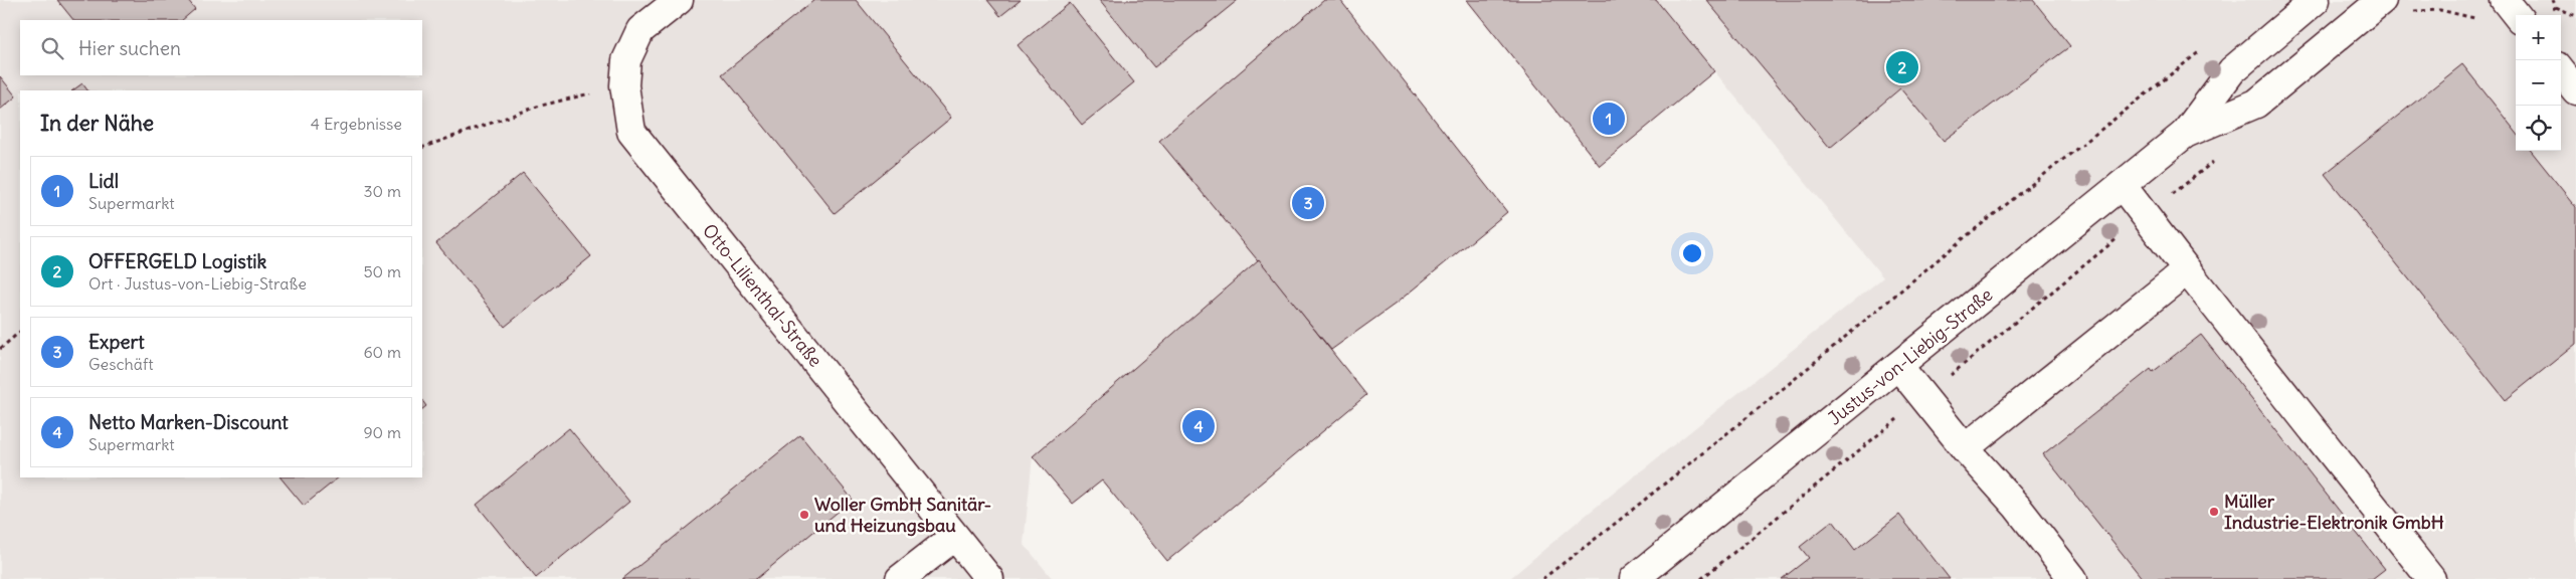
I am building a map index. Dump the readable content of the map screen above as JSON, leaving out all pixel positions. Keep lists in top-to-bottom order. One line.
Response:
{"streets":{"main road":["Otto-Lilienthal-Straße","Justus-von-Liebig-Straße"]},"places":["Müller Industrie-Elektronik GmbH","Woller GmbH Sanitär- und Heizungsbau"],"page":{"map_buttons":["+","−"],"search":"Hier suchen","pins":["2","1","3","4"],"heading":["In der Nähe","4 Ergebnisse"],"list":[{"mark":"1","name":"Lidl","note":"Supermarkt","value":"30 m"},{"mark":"2","name":"OFFERGELD Logistik","note":"Ort · Justus-von-Liebig-Straße","value":"50 m"},{"mark":"3","name":"Expert","note":"Geschäft","value":"60 m"},{"mark":"4","name":"Netto Marken-Discount","note":"Supermarkt","value":"90 m"}]}}
